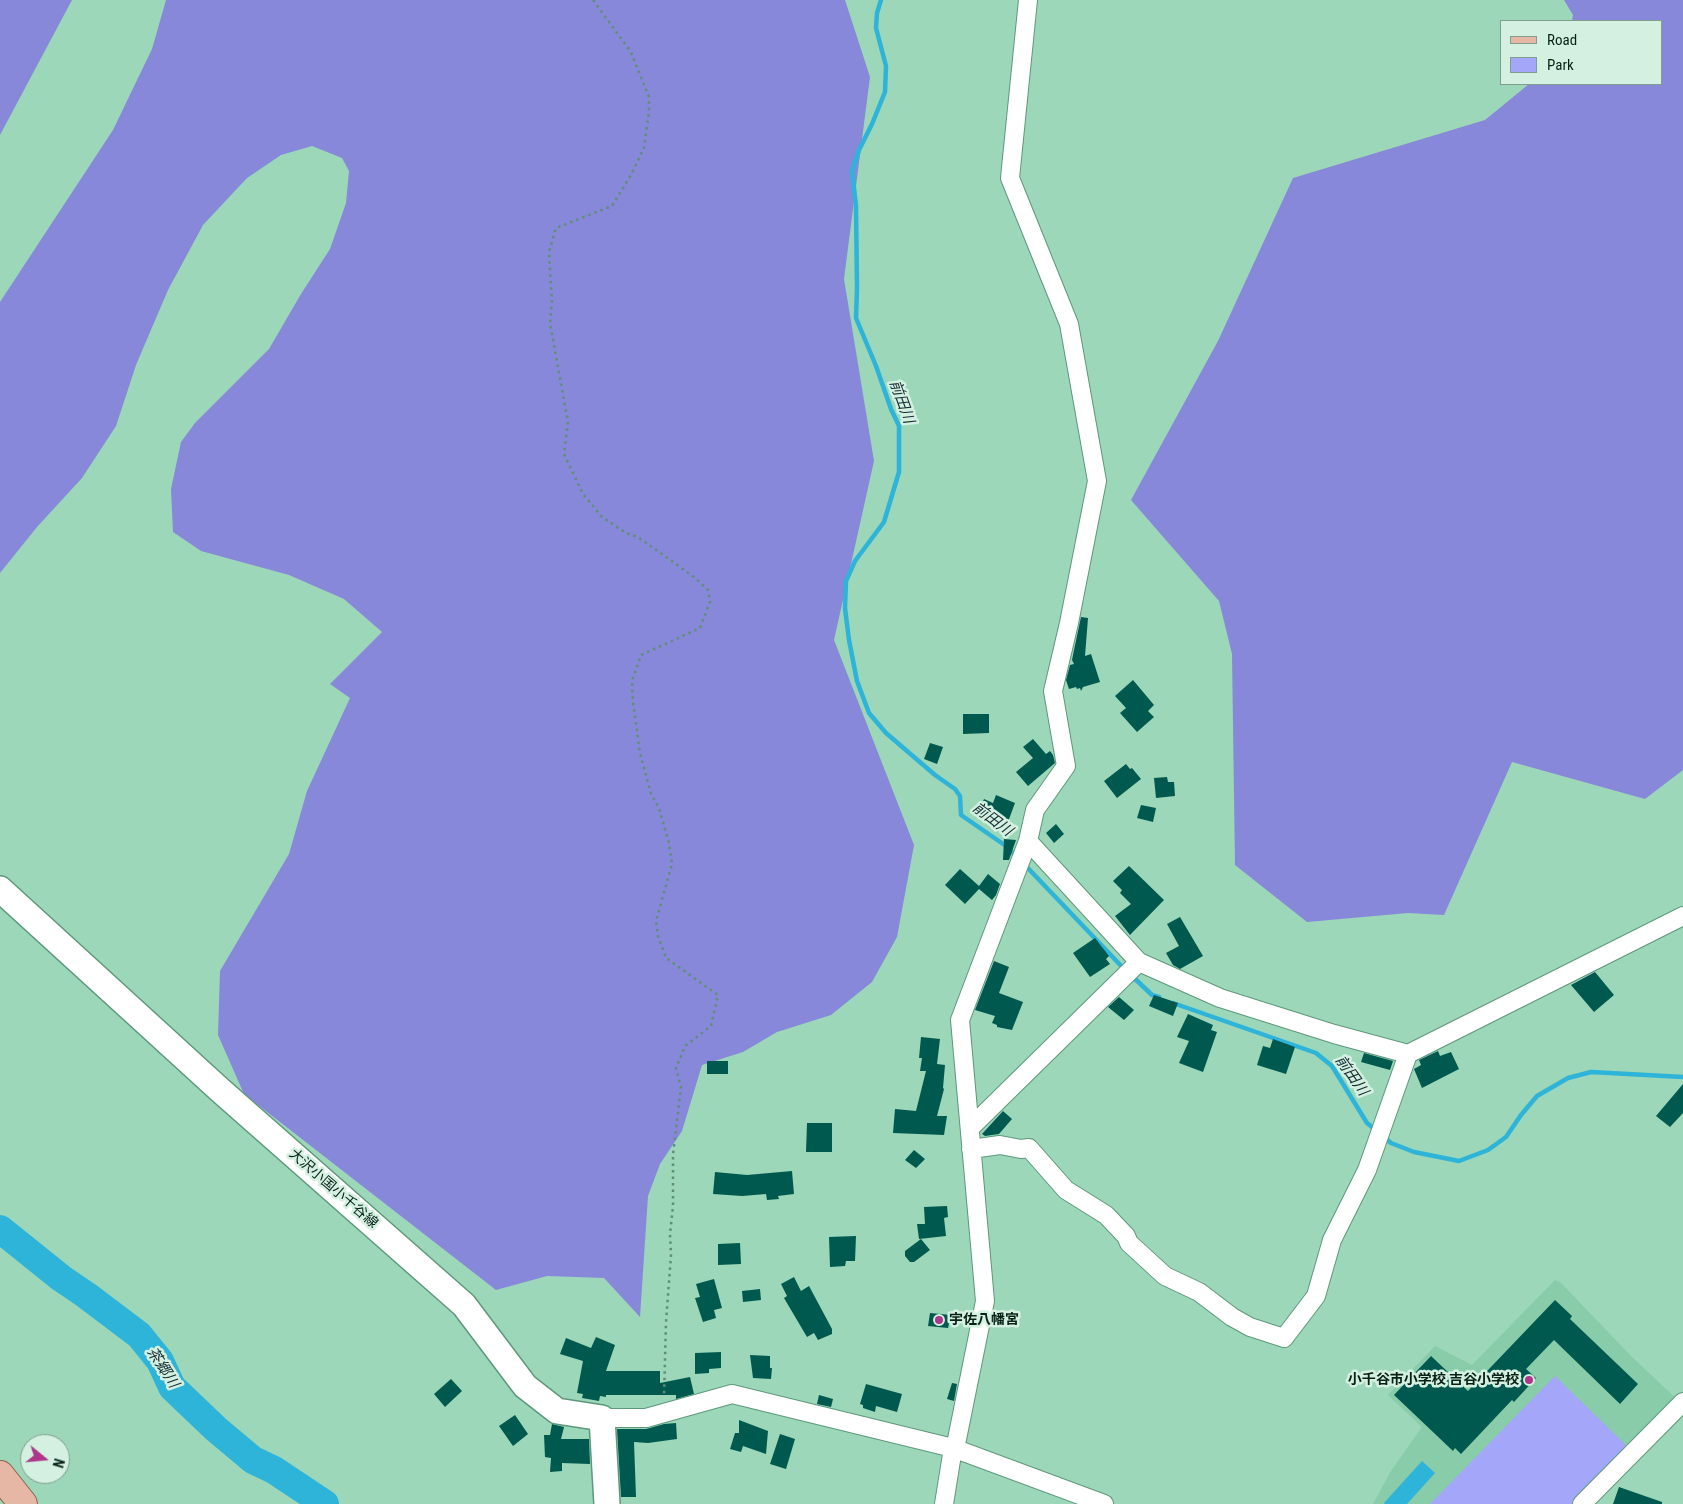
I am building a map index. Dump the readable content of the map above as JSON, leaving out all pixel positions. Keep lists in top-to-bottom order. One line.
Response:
{"streets":{"main road":["大沢小国小千谷線"]},"water":["前田川","茶郷川"],"places":["宇佐八幡宮","小千谷市小学校 吉谷小学校"],"legend":["Road","Park"],"north":"right"}
